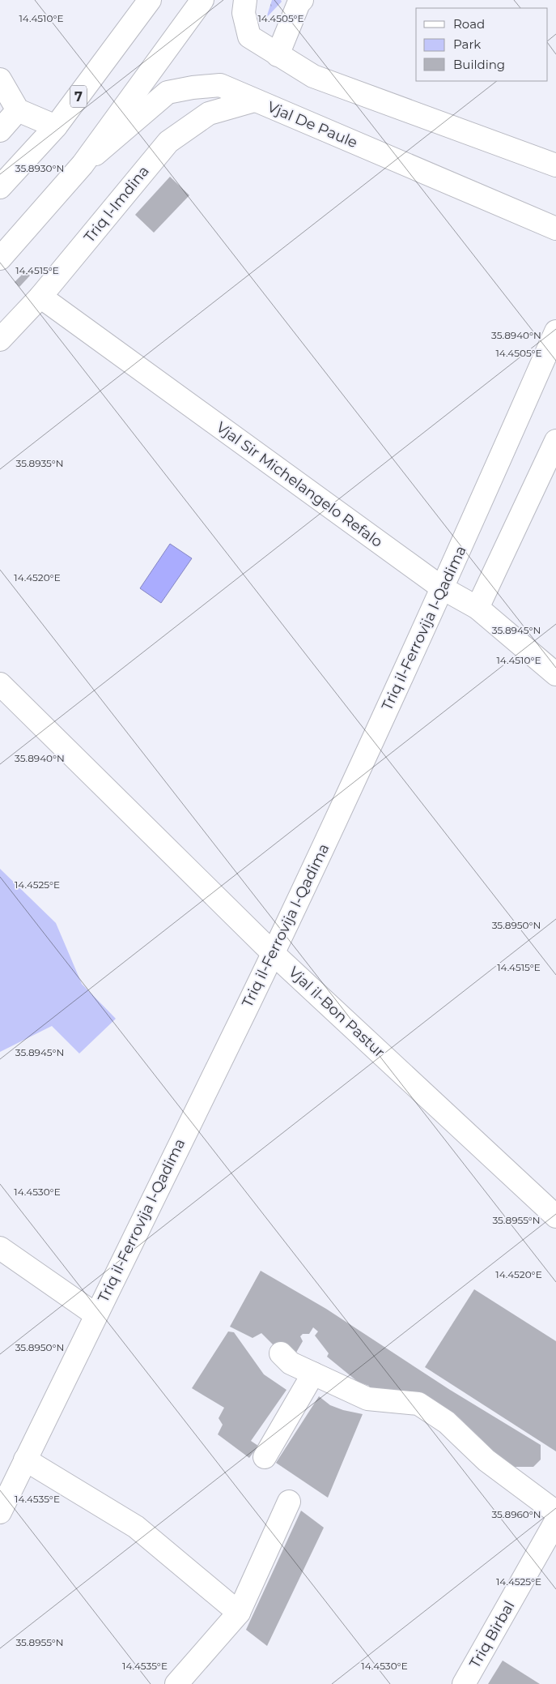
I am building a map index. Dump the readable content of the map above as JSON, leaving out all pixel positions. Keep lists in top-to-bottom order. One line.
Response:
{"streets":{"main road":["7","Vjal De Paule","Triq l-Imdina","Vjal Sir Michelangelo Refalo","Triq il-Ferrovija l-Qadima","Vjal il-Bon Pastur","Triq Birbal"]},"crossings":[["Vjal De Paule","Triq l-Imdina"],["Triq l-Imdina","Vjal Sir Michelangelo Refalo"],["Vjal Sir Michelangelo Refalo","Triq il-Ferrovija l-Qadima"],["Triq il-Ferrovija l-Qadima","Vjal il-Bon Pastur"]],"legend":["Road","Park","Building"],"coordinates":["14.4510°E","14.4505°E","35.8930°N","14.4515°E","35.8940°N","35.8935°N","14.4520°E","35.8945°N","14.4525°E","35.8950°N","14.4530°E","35.8955°N","14.4535°E","35.8960°N"]}
